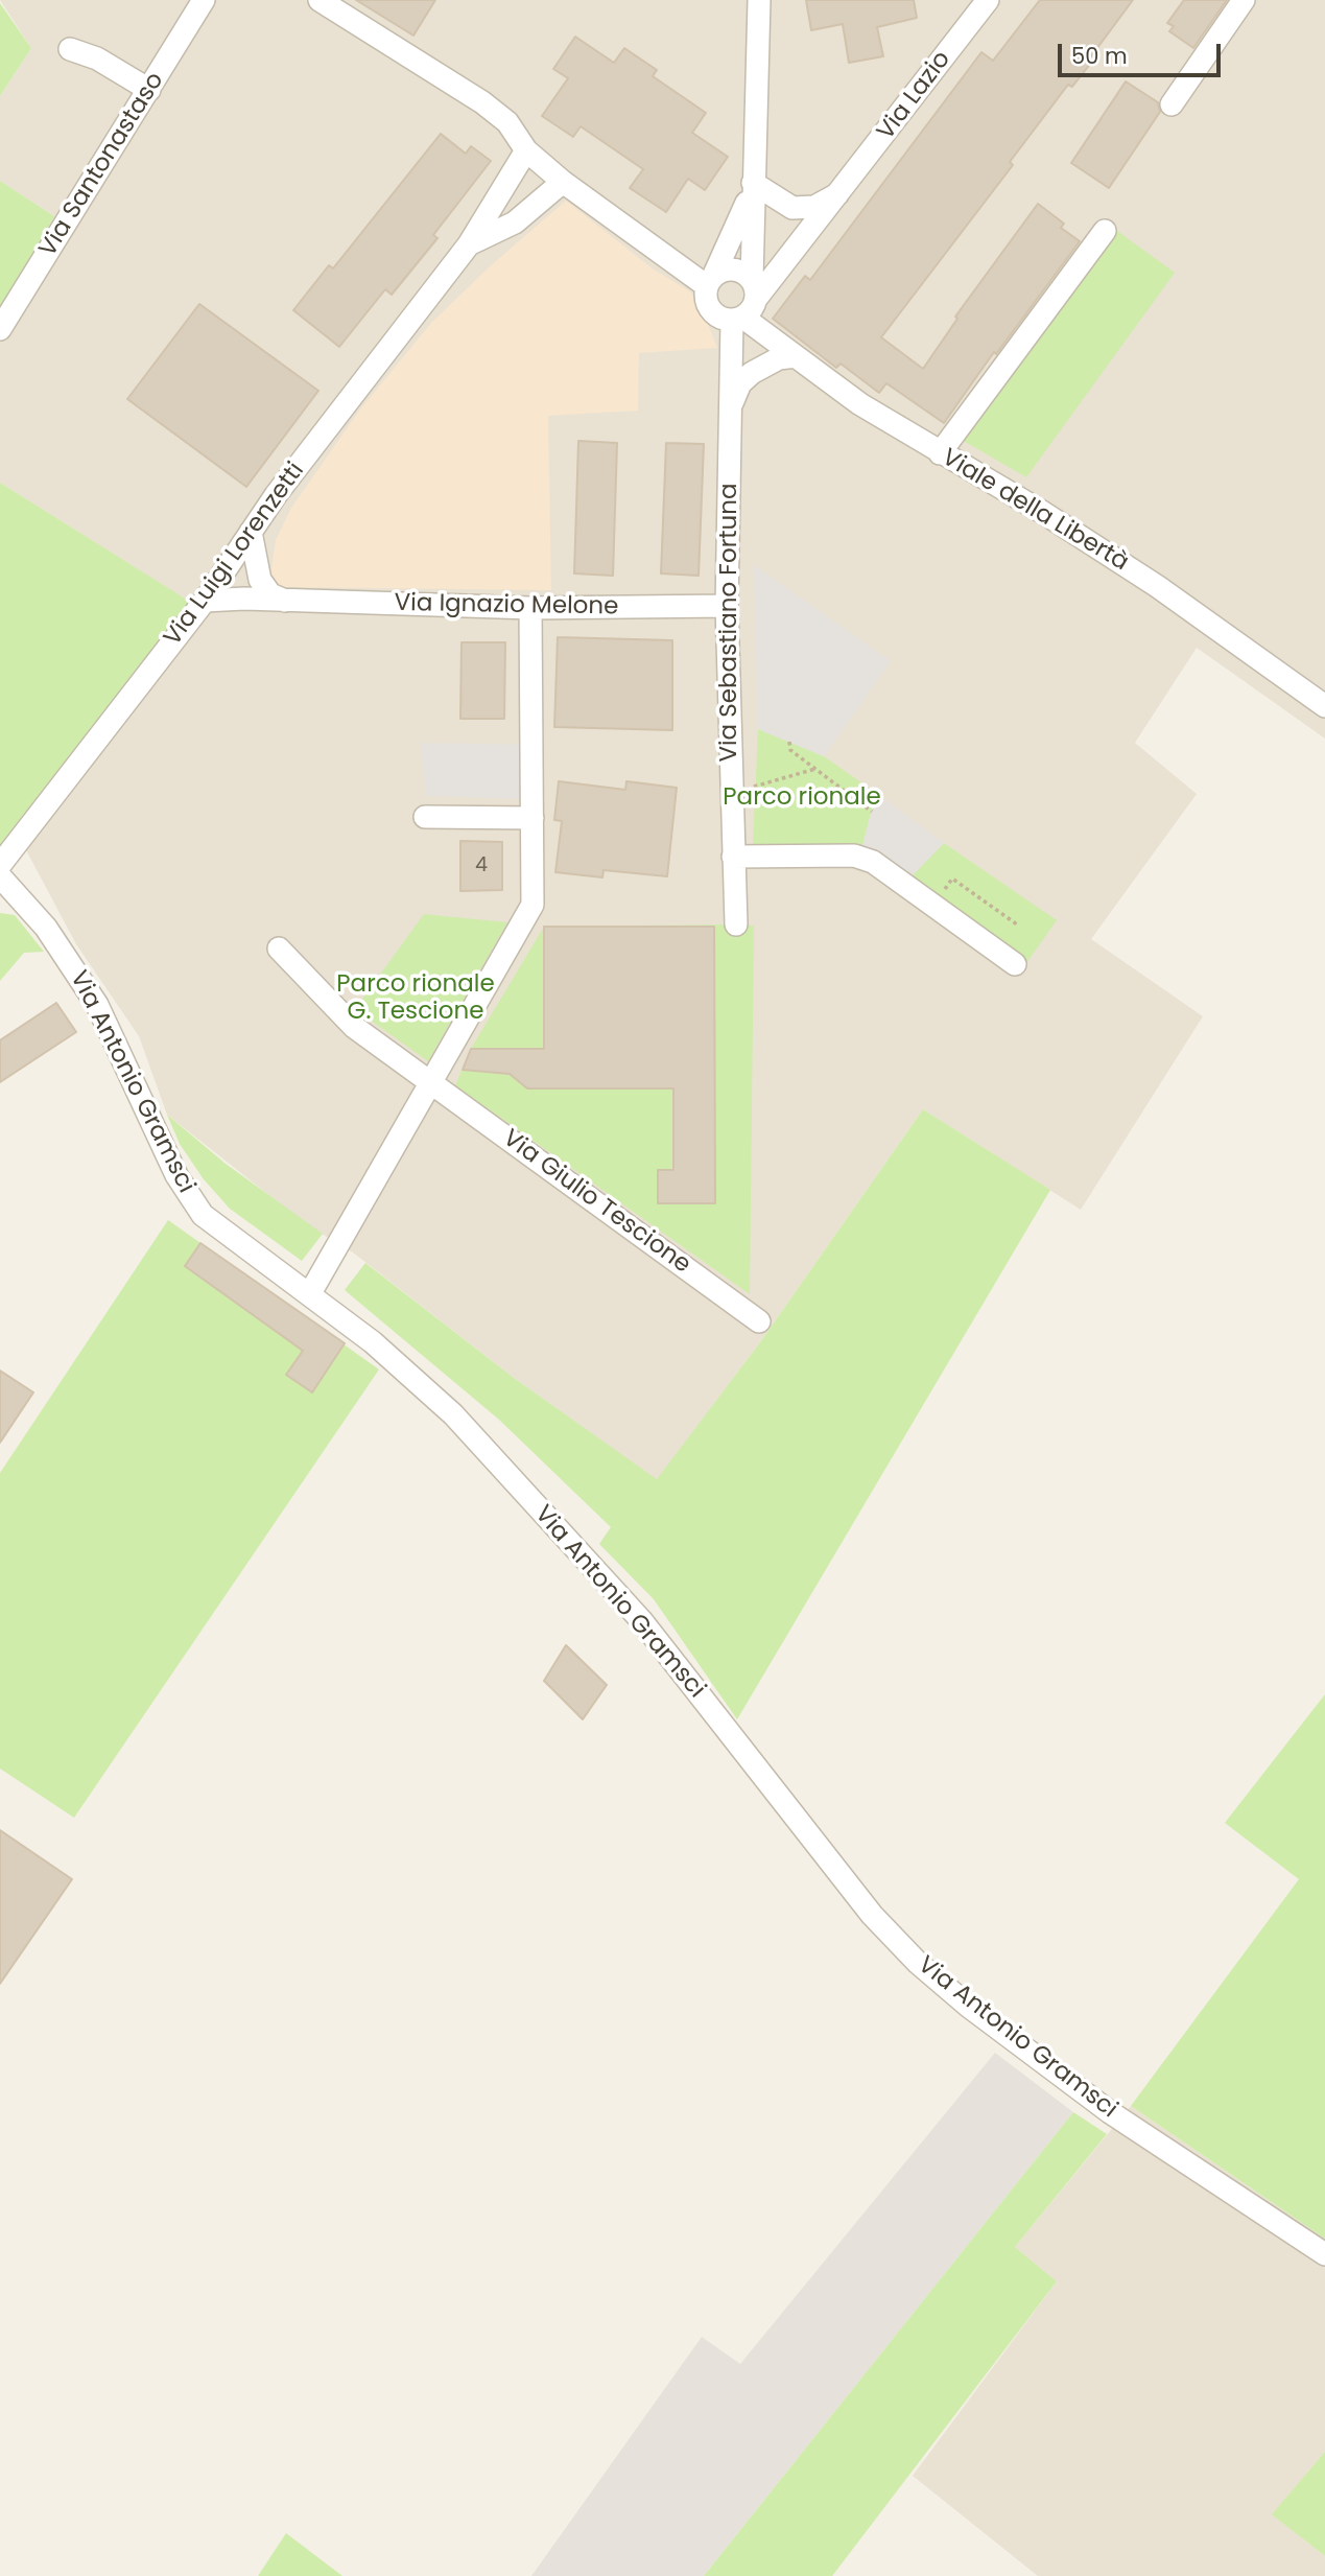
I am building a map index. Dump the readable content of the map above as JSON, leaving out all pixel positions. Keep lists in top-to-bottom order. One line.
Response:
{"streets":{"street":["Via Lazio","Via Santonastaso","Viale della Libertà","Via Luigi Lorenzetti","Via Ignazio Melone","Via Sebastiano Fortuna","Via Antonio Gramsci","Via Giulio Tescione"]},"crossings":[["Via Lazio","Viale della Libertà"],["Via Lazio","Via Sebastiano Fortuna"],["Viale della Libertà","Via Luigi Lorenzetti"],["Viale della Libertà","Via Sebastiano Fortuna"],["Via Luigi Lorenzetti","Via Ignazio Melone"],["Via Ignazio Melone","Via Sebastiano Fortuna"]],"parks":["Parco rionale","Parco rionale G. Tescione"],"house_numbers":["4"],"scale_bar":"50 m"}
